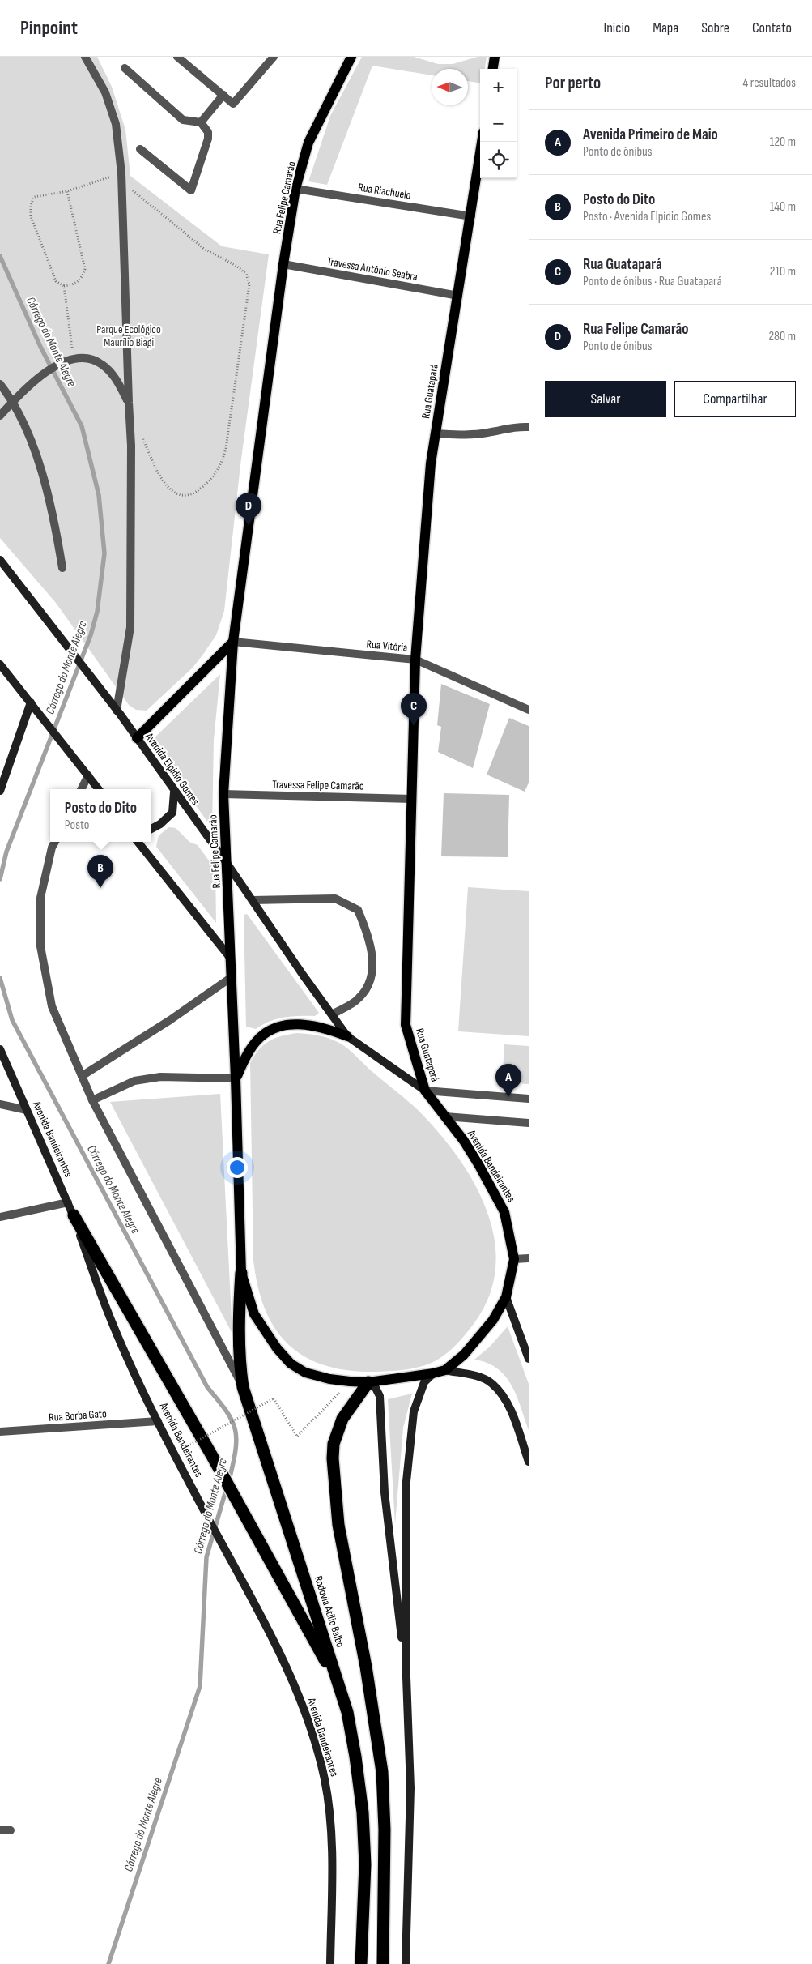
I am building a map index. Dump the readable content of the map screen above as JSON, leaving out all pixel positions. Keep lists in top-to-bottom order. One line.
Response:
{"streets":{"highway":["Rodovia Atílio Balbo"],"main road":["Rua Felipe Camarão","Rua Guatapará","Avenida Elpídio Gomes","Avenida Bandeirantes"],"street":["Rua Riachuelo","Travessa Antônio Seabra","Rua Vitória","Travessa Felipe Camarão","Rua Borba Gato"]},"crossings":[["Rua Riachuelo","Rua Felipe Camarão"],["Rua Riachuelo","Rua Guatapará"],["Rua Felipe Camarão","Travessa Antônio Seabra"],["Rua Felipe Camarão","Rua Vitória"],["Rua Felipe Camarão","Avenida Elpídio Gomes"],["Rua Felipe Camarão","Travessa Felipe Camarão"],["Rua Felipe Camarão","Avenida Bandeirantes"],["Travessa Antônio Seabra","Rua Guatapará"],["Rua Guatapará","Rua Vitória"],["Rua Guatapará","Travessa Felipe Camarão"],["Rua Guatapará","Avenida Bandeirantes"],["Avenida Elpídio Gomes","Avenida Bandeirantes"],["Avenida Bandeirantes","Rua Borba Gato"],["Avenida Bandeirantes","Rodovia Atílio Balbo"]],"water":["Córrego do Monte Alegre"],"parks":["Parque Ecológico Maurílio Biagi"],"north":"left","page":{"header":"Pinpoint","nav":["Início","Mapa","Sobre","Contato"],"heading":["Por perto","4 resultados"],"map_buttons":["+","−"],"list":[{"mark":"A","name":"Avenida Primeiro de Maio","note":"Ponto de ônibus","value":"120 m"},{"mark":"B","name":"Posto do Dito","note":"Posto · Avenida Elpídio Gomes","value":"140 m"},{"mark":"C","name":"Rua Guatapará","note":"Ponto de ônibus · Rua Guatapará","value":"210 m"},{"mark":"D","name":"Rua Felipe Camarão","note":"Ponto de ônibus","value":"280 m"}],"buttons":["Salvar","Compartilhar"],"pins":["D","C","B","A"],"popup":["Posto do Dito","Posto"]}}
